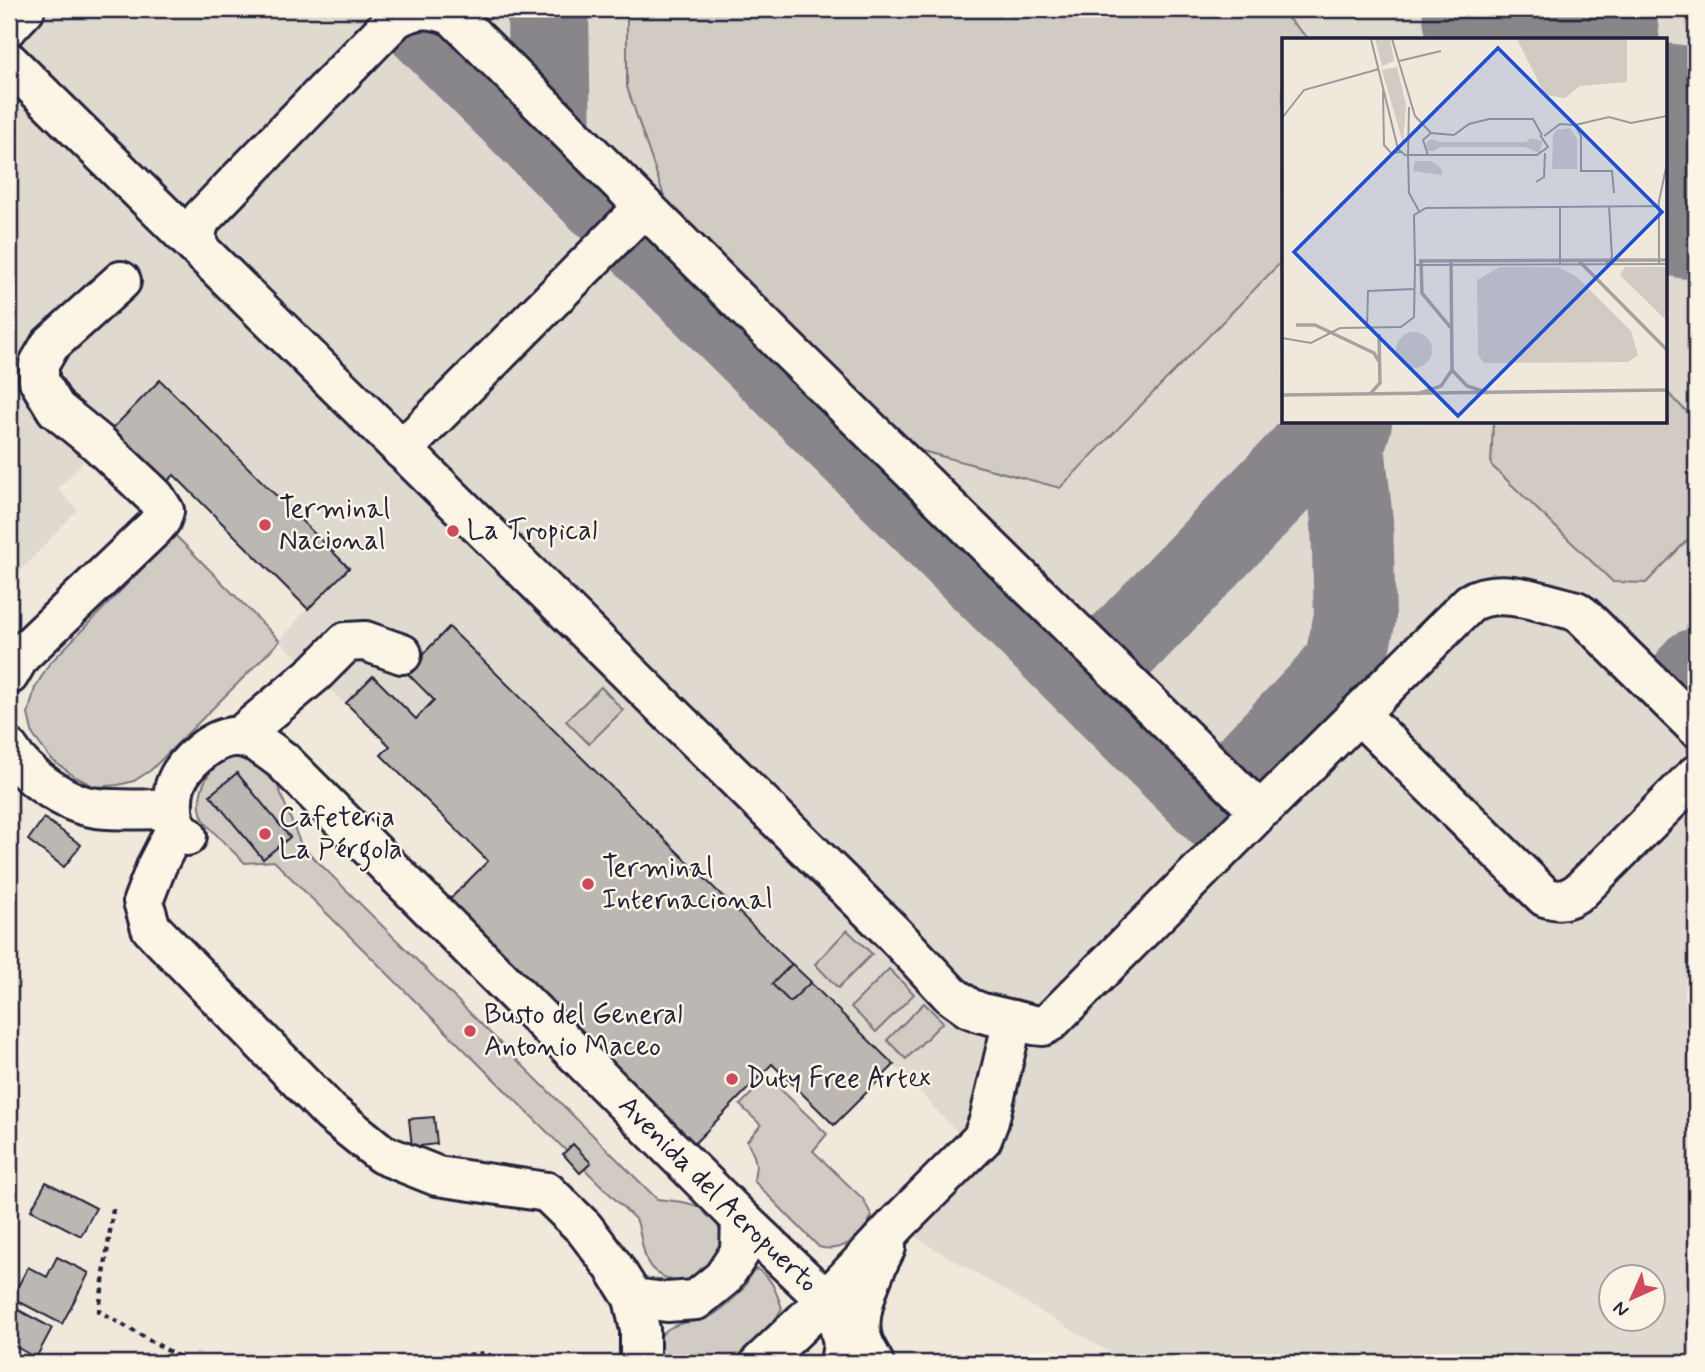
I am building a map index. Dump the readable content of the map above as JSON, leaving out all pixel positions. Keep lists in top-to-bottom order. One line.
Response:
{"streets":{"main road":["Avenida del Aeropuerto"]},"places":["Terminal Nacional","La Tropical","Cafeteria La Pérgola","Terminal Internacional","Busto del General Antonio Maceo","Duty Free Artex"],"north":"bottom left"}
